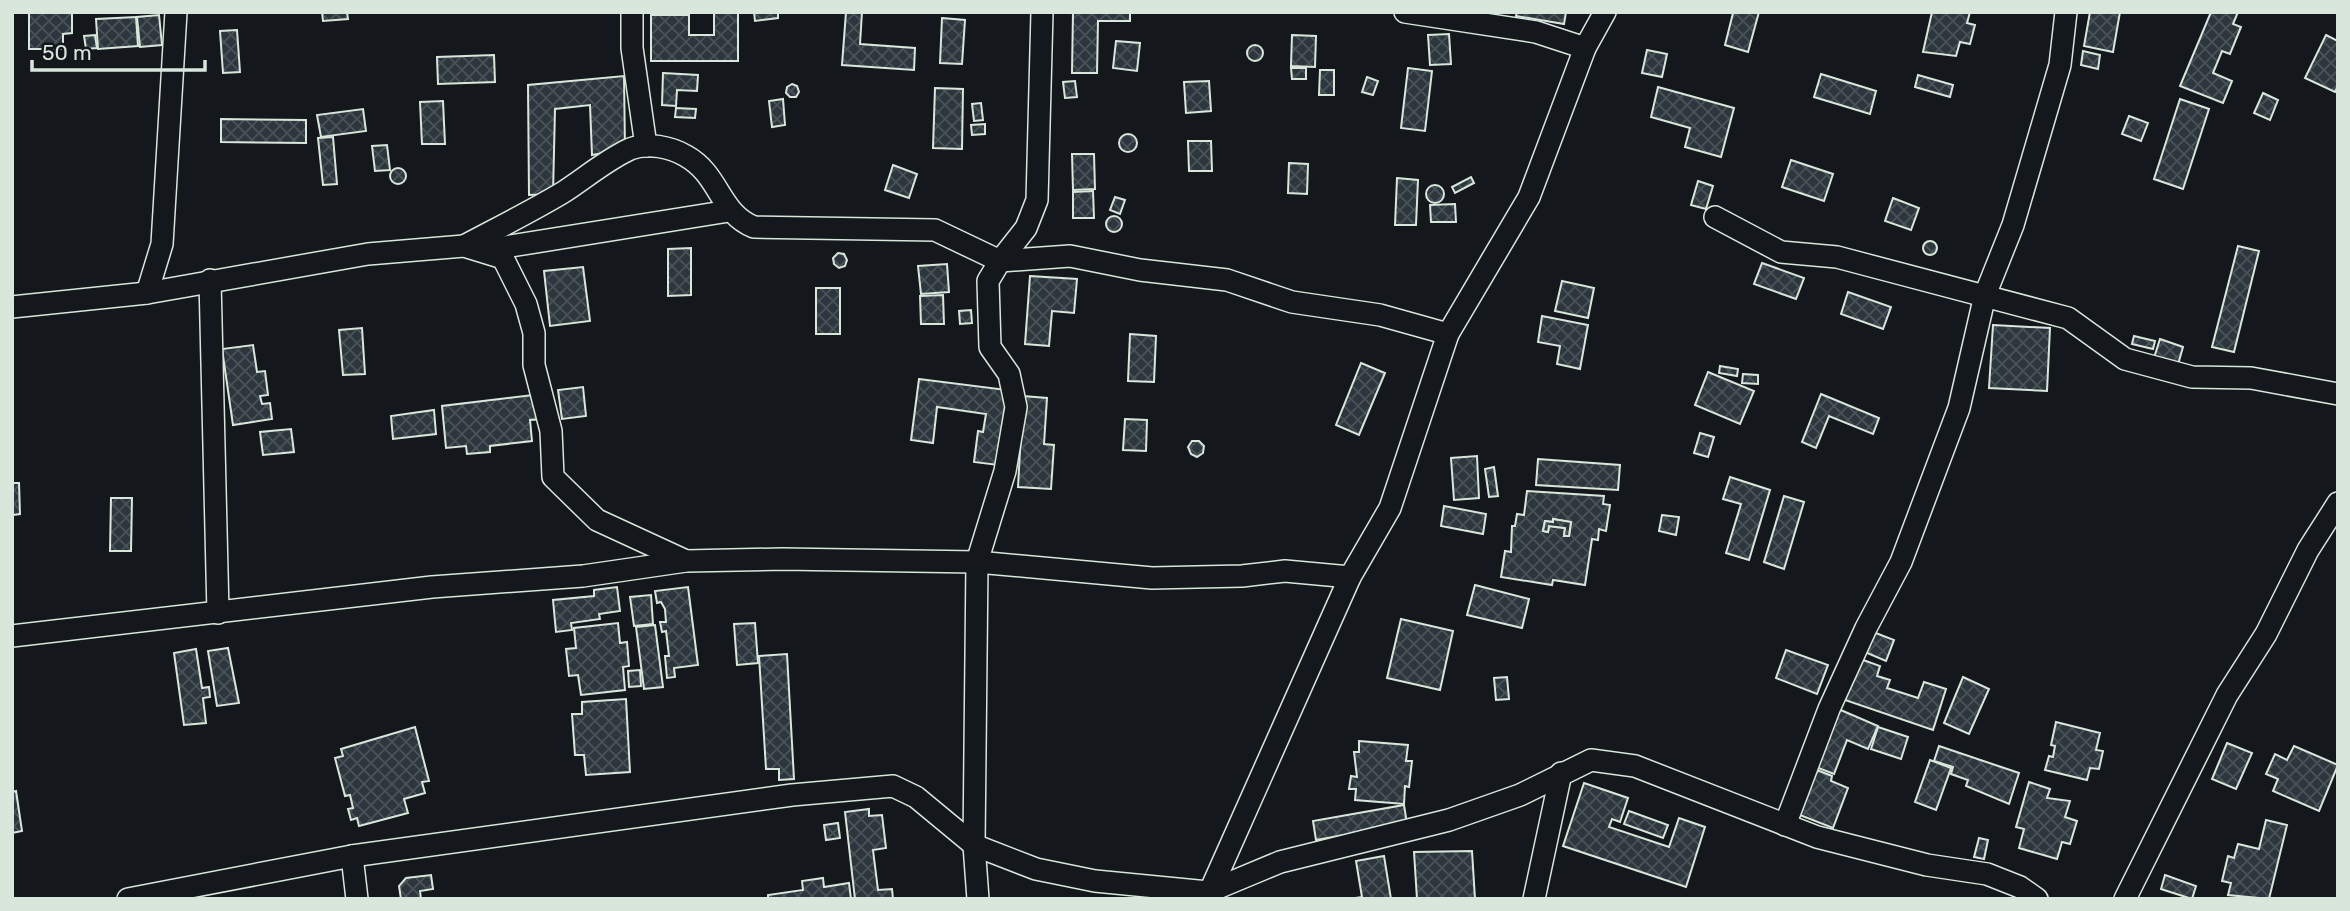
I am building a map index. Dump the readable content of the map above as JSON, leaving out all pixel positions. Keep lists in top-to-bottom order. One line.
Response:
{"scale_bar":"50 m"}
